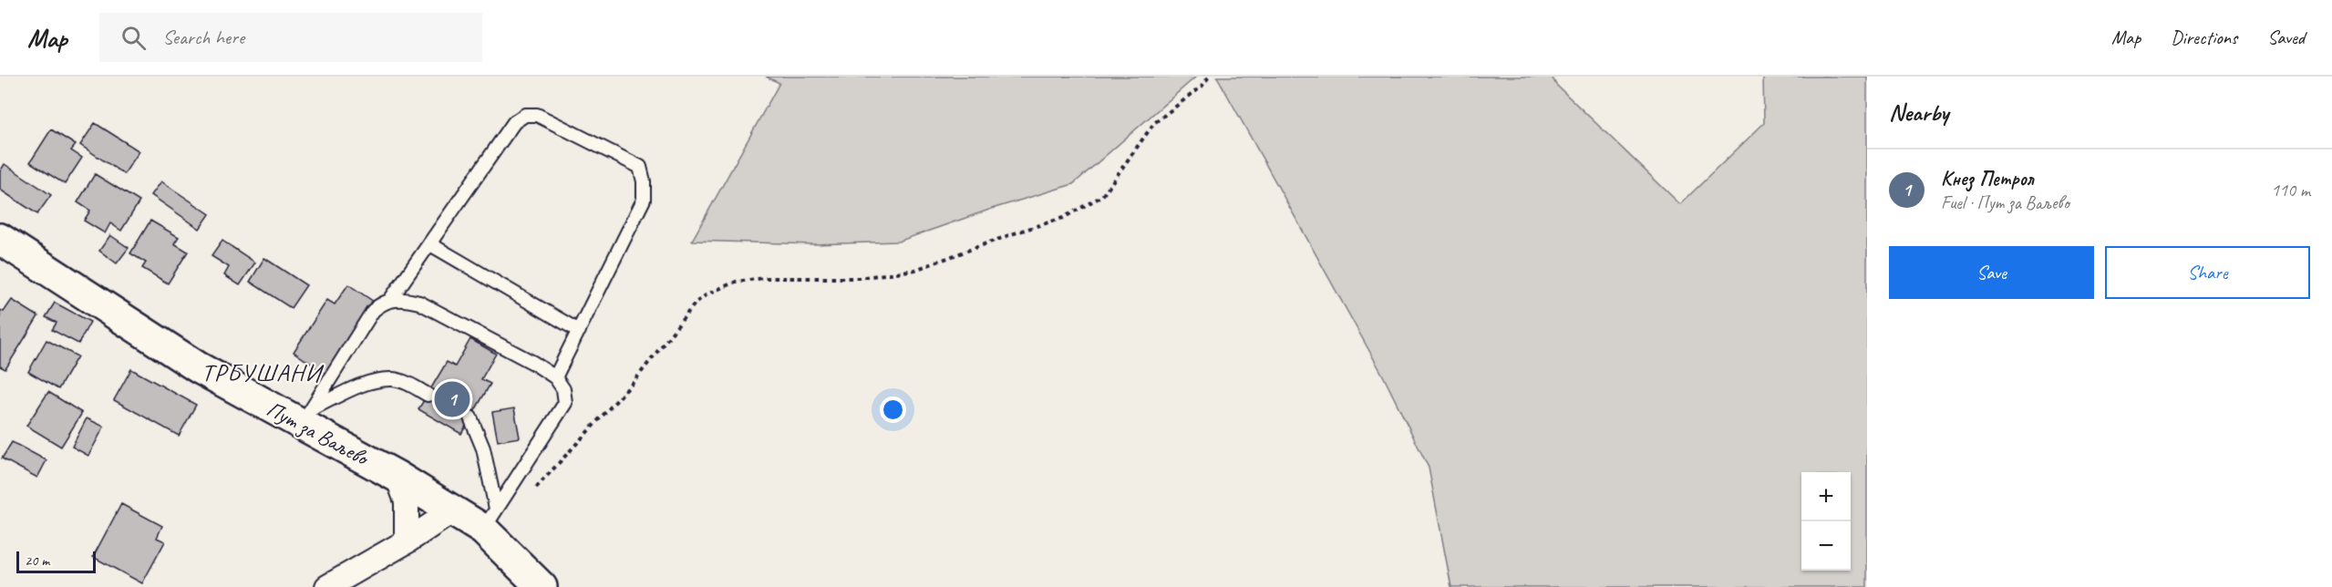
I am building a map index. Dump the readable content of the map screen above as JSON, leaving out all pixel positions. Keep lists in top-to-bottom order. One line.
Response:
{"streets":{"main road":["Пут за Ваљево"]},"districts":["ТРБУШАНИ"],"scale_bar":"20 m","page":{"header":"Map","search":"Search here","nav":["Map","Directions","Saved"],"heading":"Nearby","list":[{"mark":"1","name":"Кнез Петрол","note":"Fuel · Пут за Ваљево","value":"110 m"}],"buttons":["Save","Share"],"pins":"1","map_buttons":["+","−"],"scale":"20 m"}}
